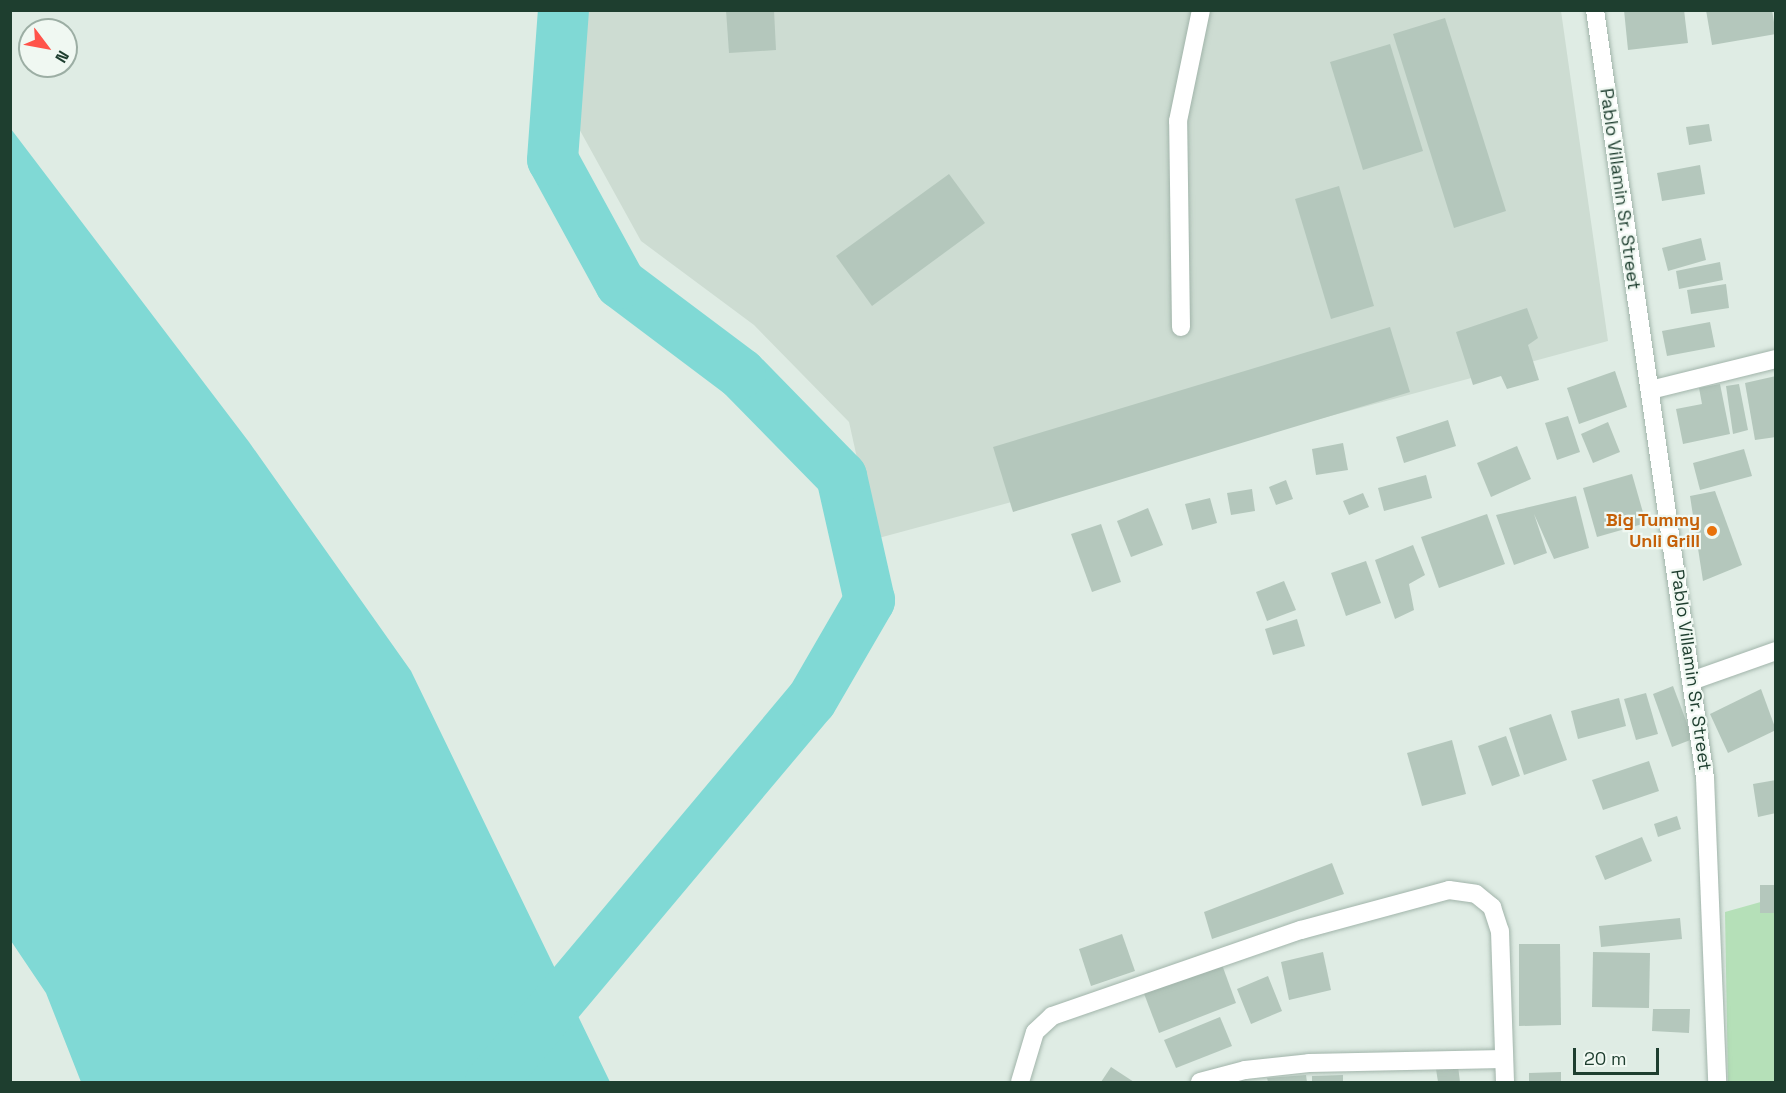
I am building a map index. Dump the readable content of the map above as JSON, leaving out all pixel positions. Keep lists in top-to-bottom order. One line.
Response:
{"streets":{"street":["Pablo Villamin Sr. Street"]},"places":["Big Tummy Unli Grill"],"scale_bar":"20 m","north":"bottom right"}
